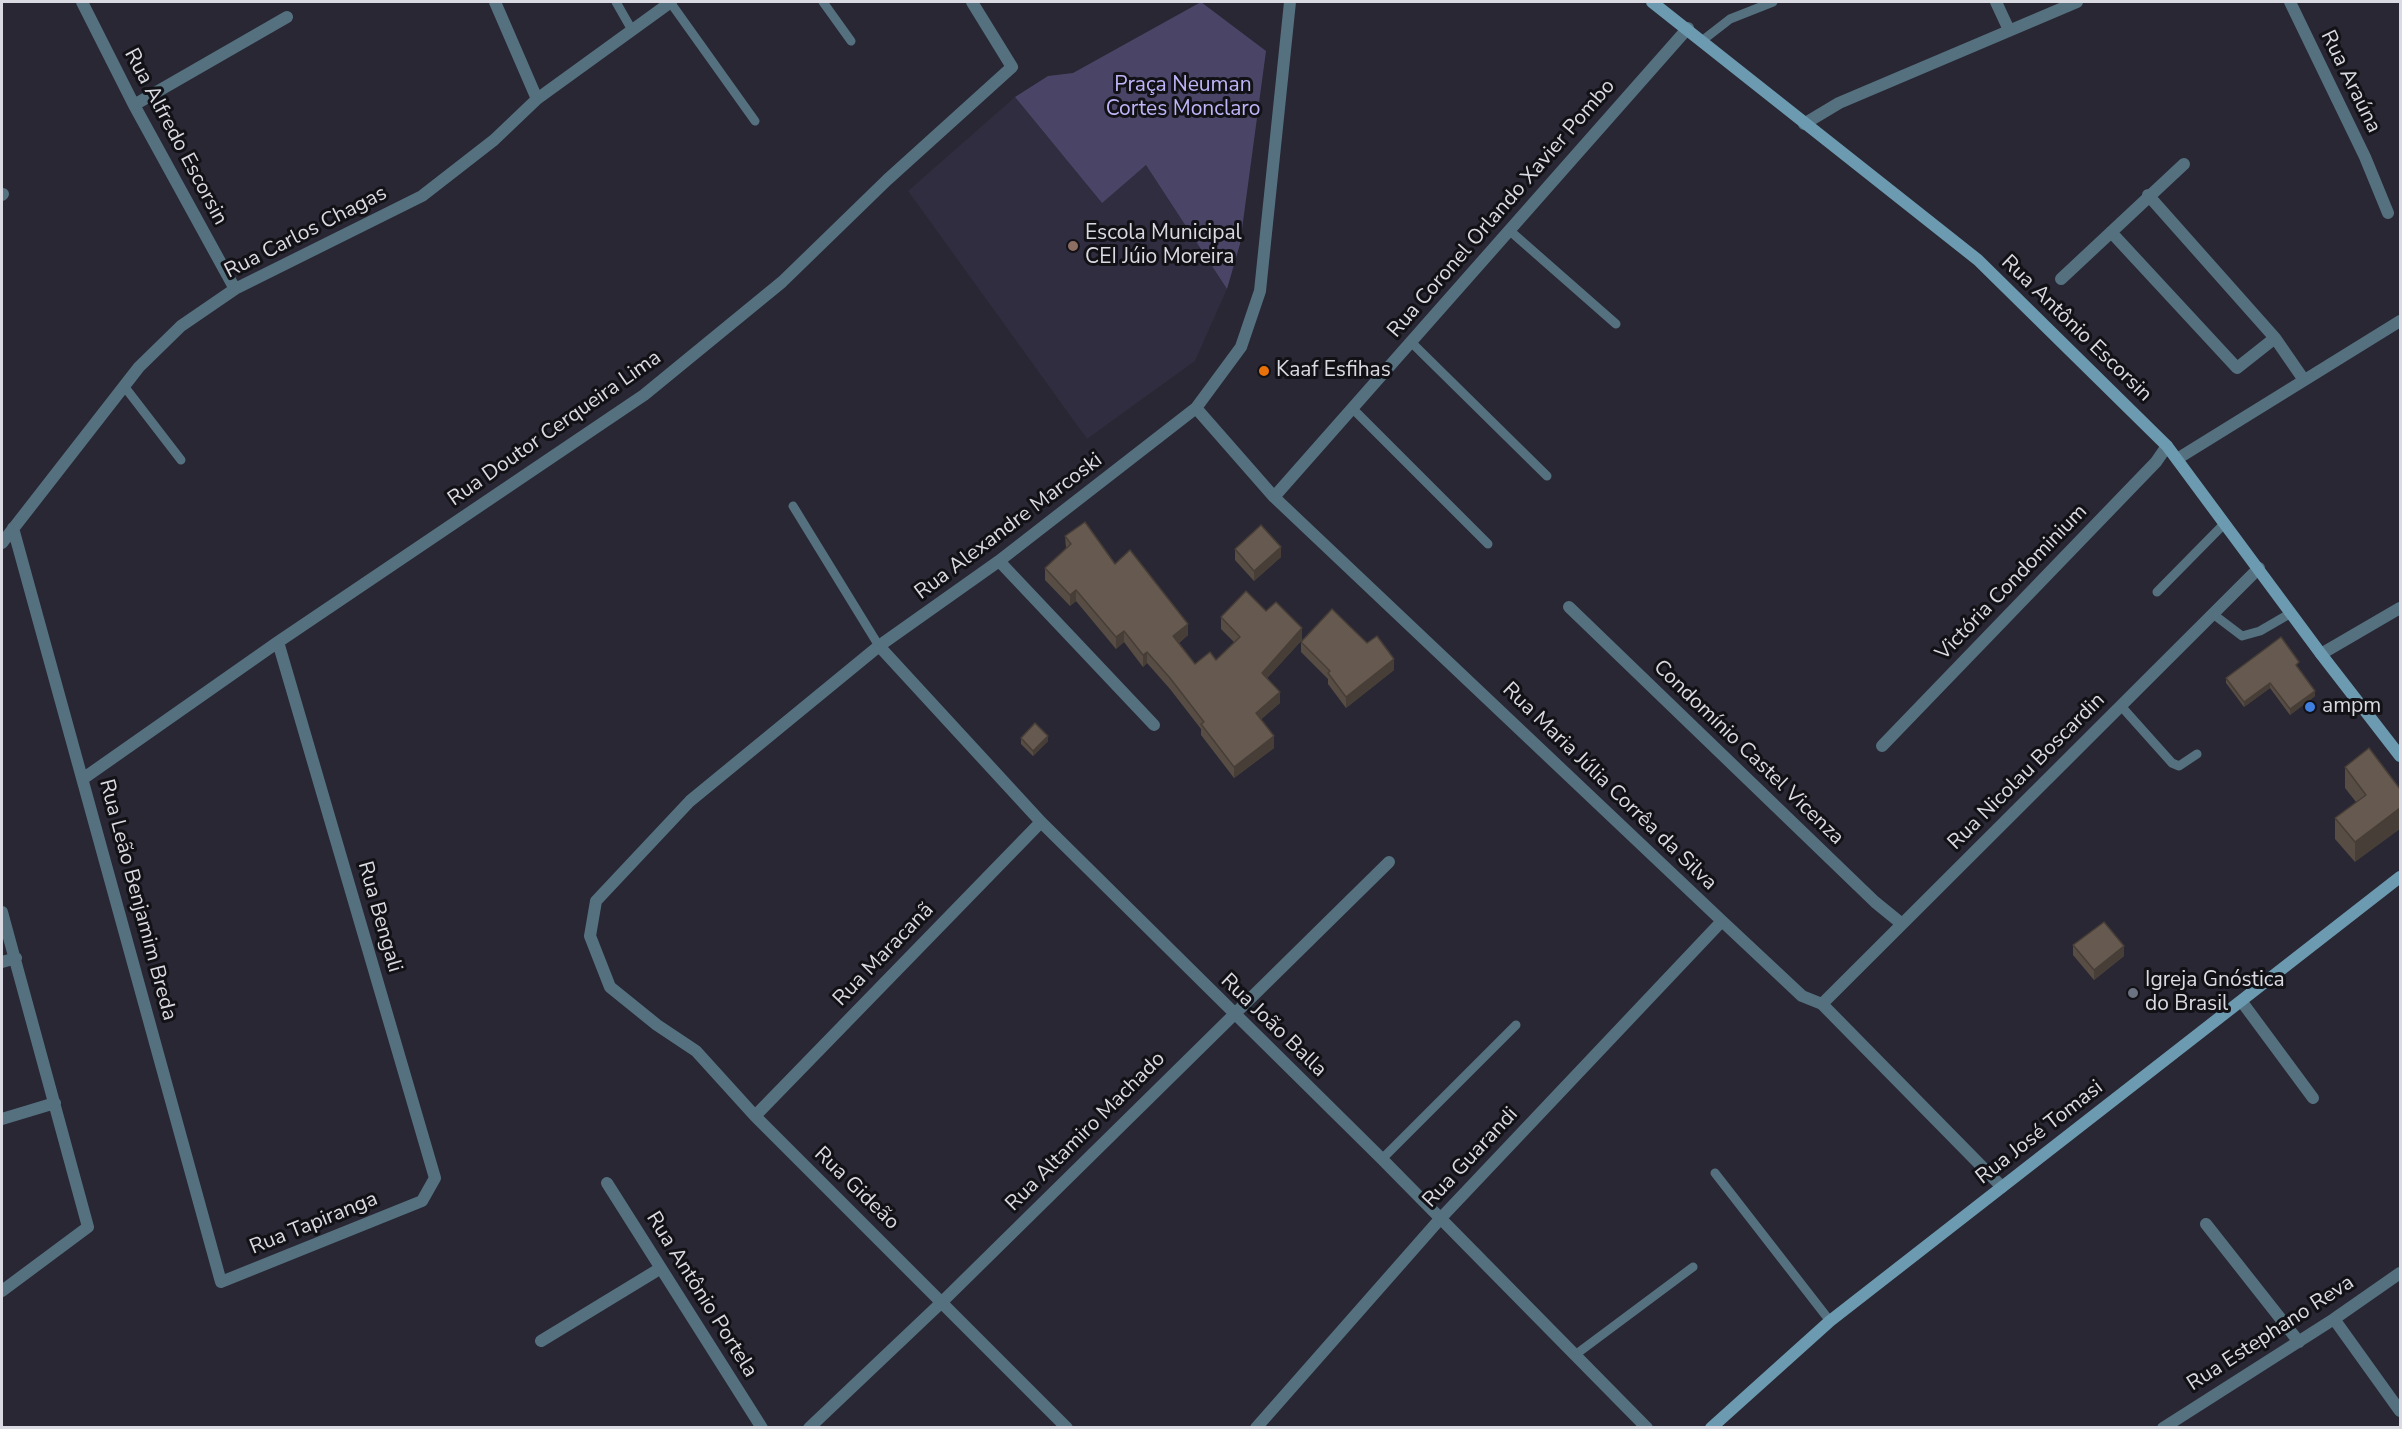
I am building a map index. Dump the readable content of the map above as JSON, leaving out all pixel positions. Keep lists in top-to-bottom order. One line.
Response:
{"streets":{"main road":["Rua Antônio Escorsin","Rua José Tomasi"],"street":["Rua Araúna","Rua Alfredo Escorsin","Rua Coronel Orlando Xavier Pombo","Rua Carlos Chagas","Rua Doutor Cerqueira Lima","Rua Alexandre Marcoski","Victória Condominium","Condomínio Castel Vicenza","Rua Nicolau Boscardin","Rua Maria Júlia Corrêa da Silva","Rua Leão Benjamim Breda","Rua Bengali","Rua Maracanã","Rua João Balla","Rua Altamiro Machado","Rua Guarandi","Rua Gideão","Rua Tapiranga","Rua Antônio Portela","Rua Estephano Reva"]},"crossings":[["Rua Alfredo Escorsin","Rua Carlos Chagas"],["Rua Coronel Orlando Xavier Pombo","Rua Antônio Escorsin"],["Rua Coronel Orlando Xavier Pombo","Rua Maria Júlia Corrêa da Silva"],["Rua Carlos Chagas","Rua Leão Benjamim Breda"],["Rua Antônio Escorsin","Victória Condominium"],["Rua Antônio Escorsin","Rua Nicolau Boscardin"],["Rua Doutor Cerqueira Lima","Rua Leão Benjamim Breda"],["Rua Doutor Cerqueira Lima","Rua Bengali"],["Rua Alexandre Marcoski","Rua Maria Júlia Corrêa da Silva"],["Rua Alexandre Marcoski","Rua João Balla"],["Rua Alexandre Marcoski","Rua Gideão"],["Condomínio Castel Vicenza","Rua Nicolau Boscardin"],["Rua Nicolau Boscardin","Rua Maria Júlia Corrêa da Silva"],["Rua Maria Júlia Corrêa da Silva","Rua José Tomasi"],["Rua Maria Júlia Corrêa da Silva","Rua Guarandi"],["Rua Leão Benjamim Breda","Rua Tapiranga"],["Rua Bengali","Rua Tapiranga"],["Rua Maracanã","Rua João Balla"],["Rua Maracanã","Rua Gideão"],["Rua João Balla","Rua Altamiro Machado"],["Rua João Balla","Rua Guarandi"],["Rua Altamiro Machado","Rua Gideão"]],"parks":["Praça Neuman Cortes Monclaro"],"places":["Escola Municipal CEI Júio Moreira","Kaaf Esfihas","ampm","Igreja Gnóstica do Brasil"]}
